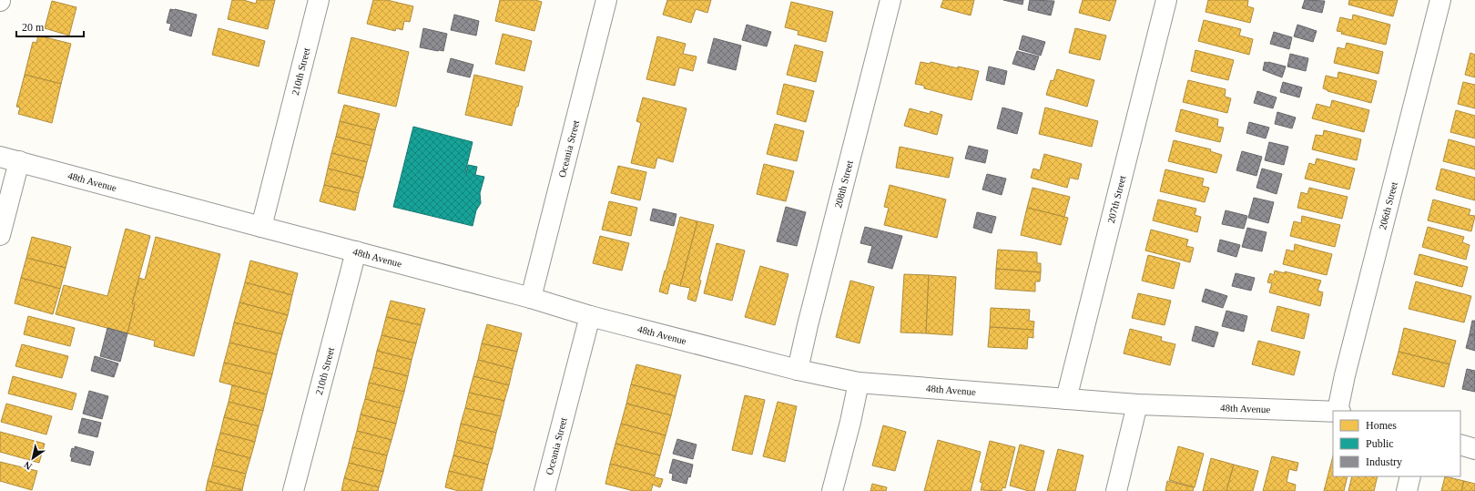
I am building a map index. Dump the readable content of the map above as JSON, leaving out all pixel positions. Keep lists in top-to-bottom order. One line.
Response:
{"streets":{"street":["210th Street","Oceania Street","48th Avenue","208th Street","207th Street","206th Street"]},"crossings":[["210th Street","48th Avenue"],["Oceania Street","48th Avenue"],["48th Avenue","208th Street"],["48th Avenue","207th Street"]],"legend":["Homes","Public","Industry"],"scale_bar":"20 m","north":"bottom left"}
